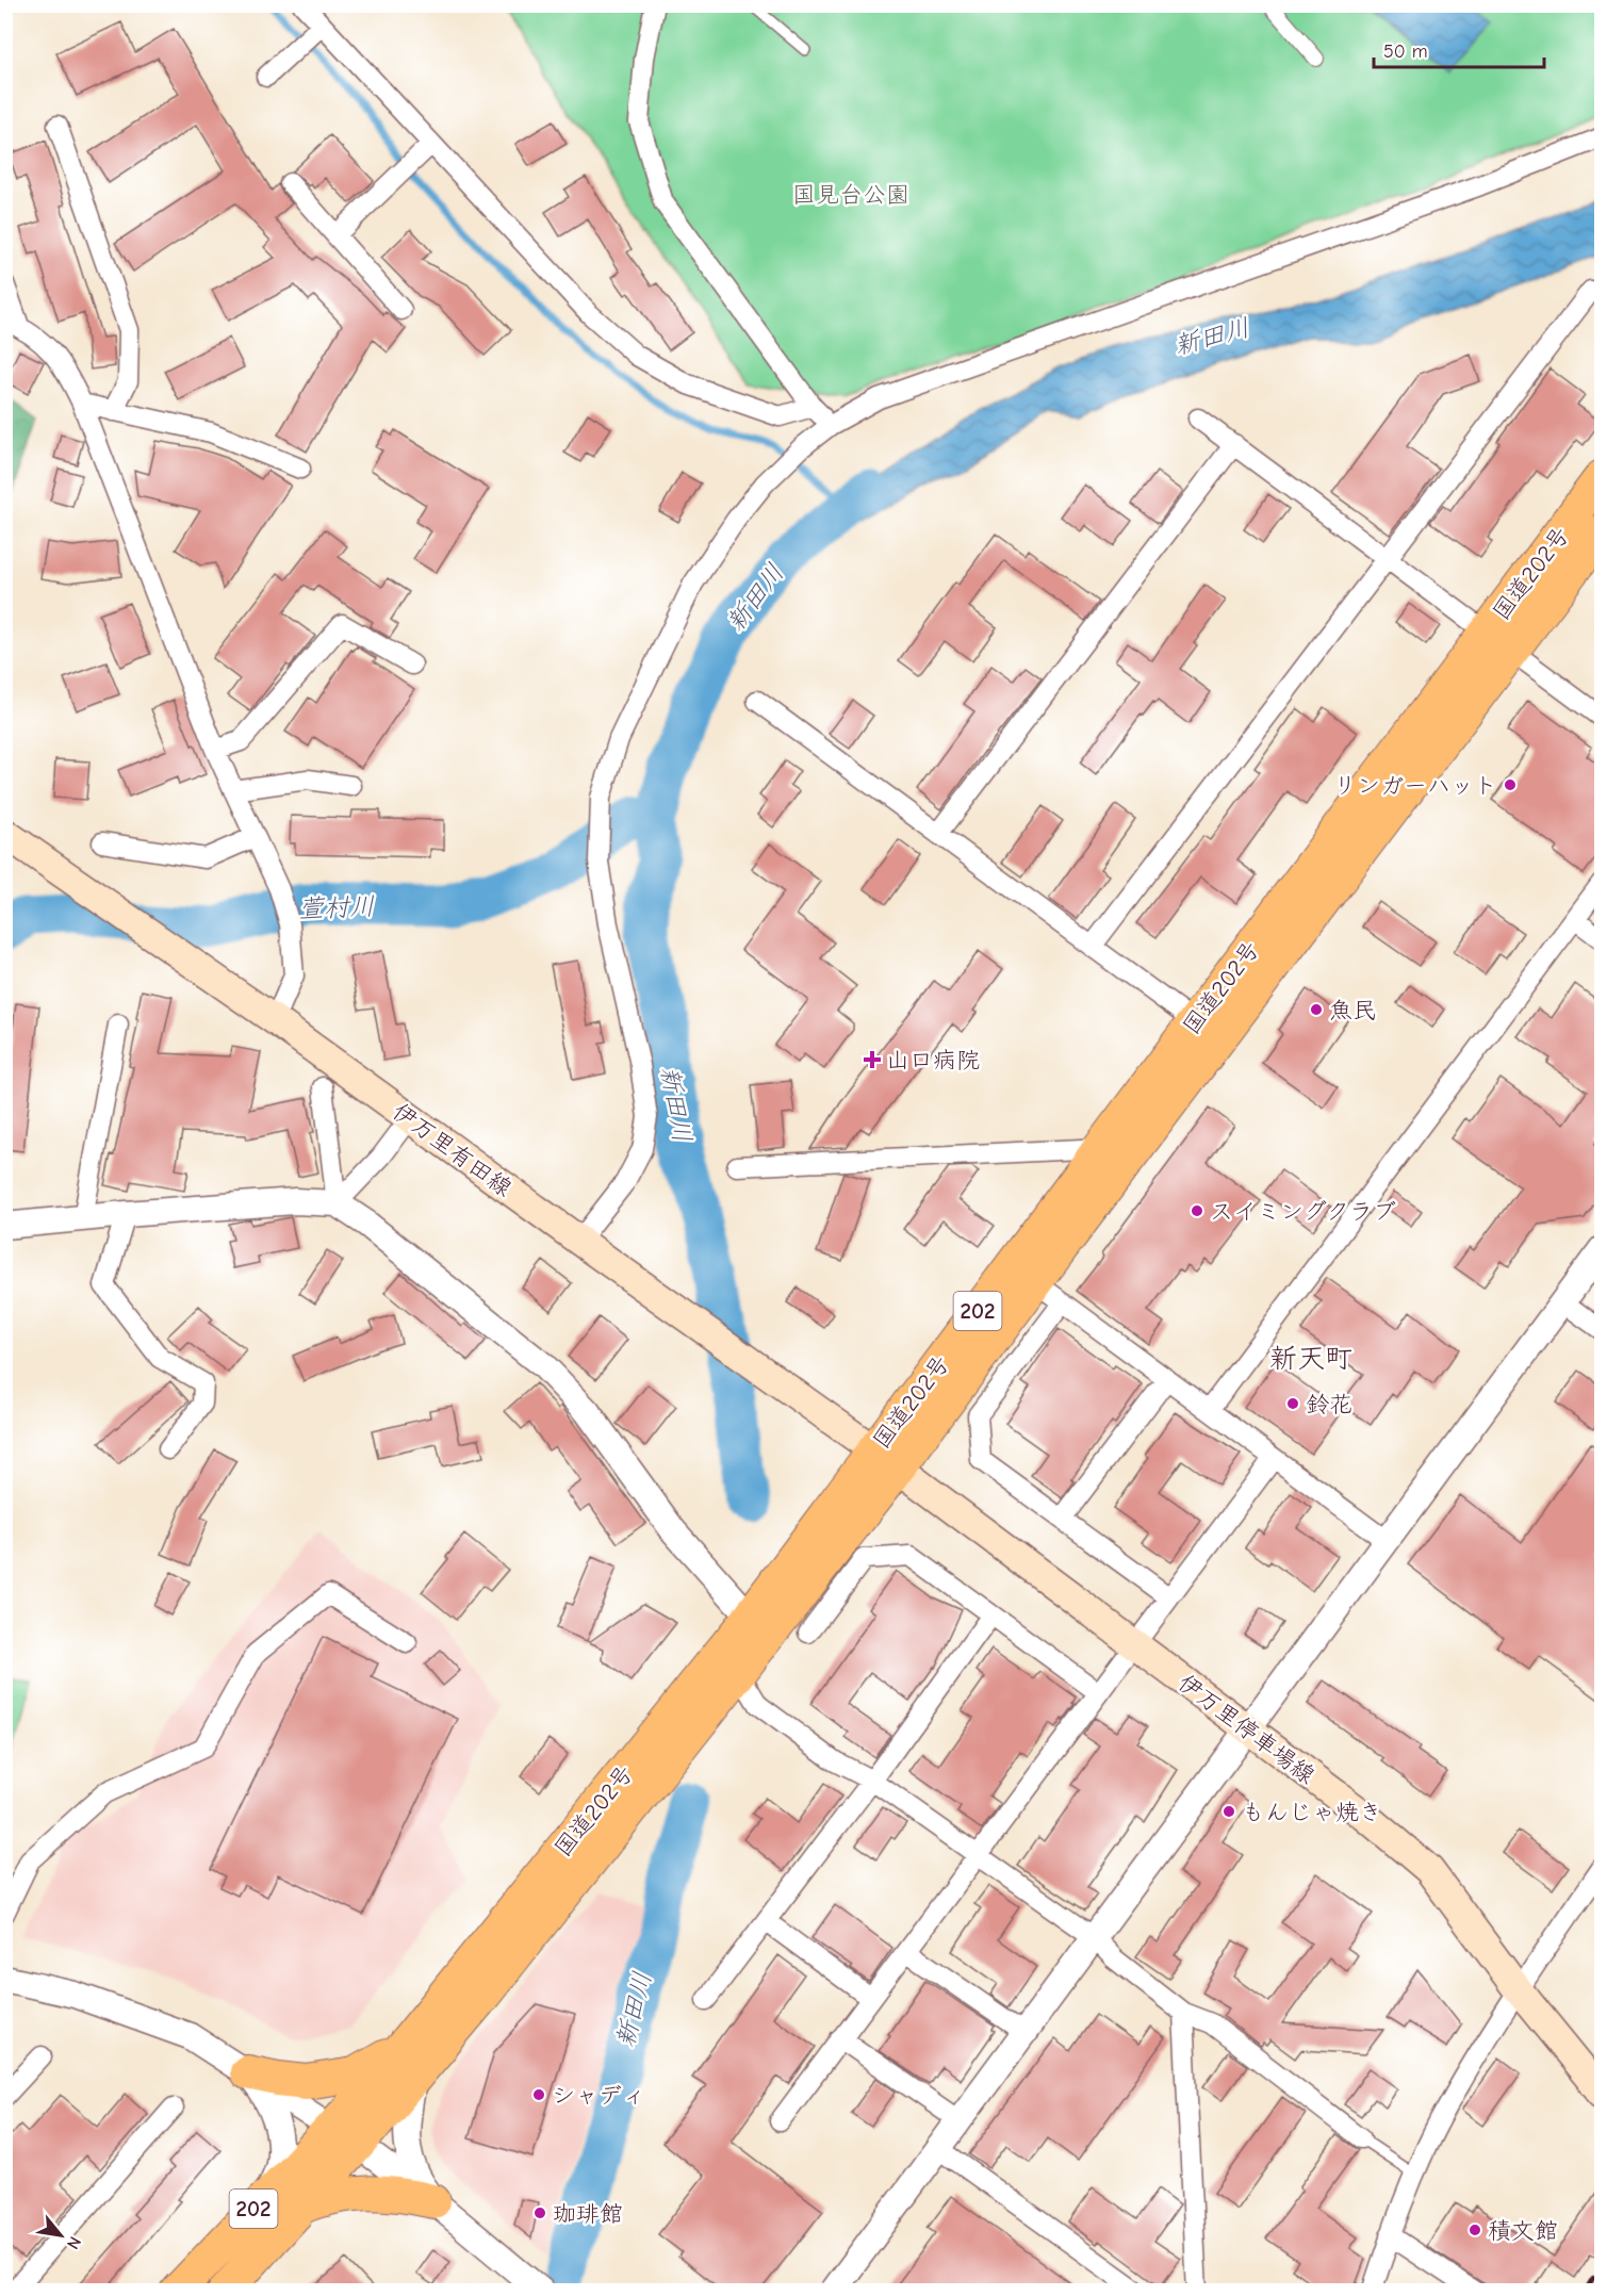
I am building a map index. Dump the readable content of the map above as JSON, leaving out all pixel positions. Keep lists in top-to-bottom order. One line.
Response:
{"streets":{"highway":["国道202号","202"],"main road":["伊万里有田線","伊万里停車場線"]},"crossings":[["国道202号","伊万里有田線"],["国道202号","伊万里停車場線"],["伊万里有田線","伊万里停車場線"]],"districts":["新天町"],"water":["新田川","萱村川"],"parks":["国見台公園"],"places":{"other":["リンガーハット","魚民","スイミングクラブ","鈴花","もんじゃ焼き","シャディ","珈琲館","積文館"],"health":["山口病院"]},"scale_bar":"50 m","north":"bottom right"}
